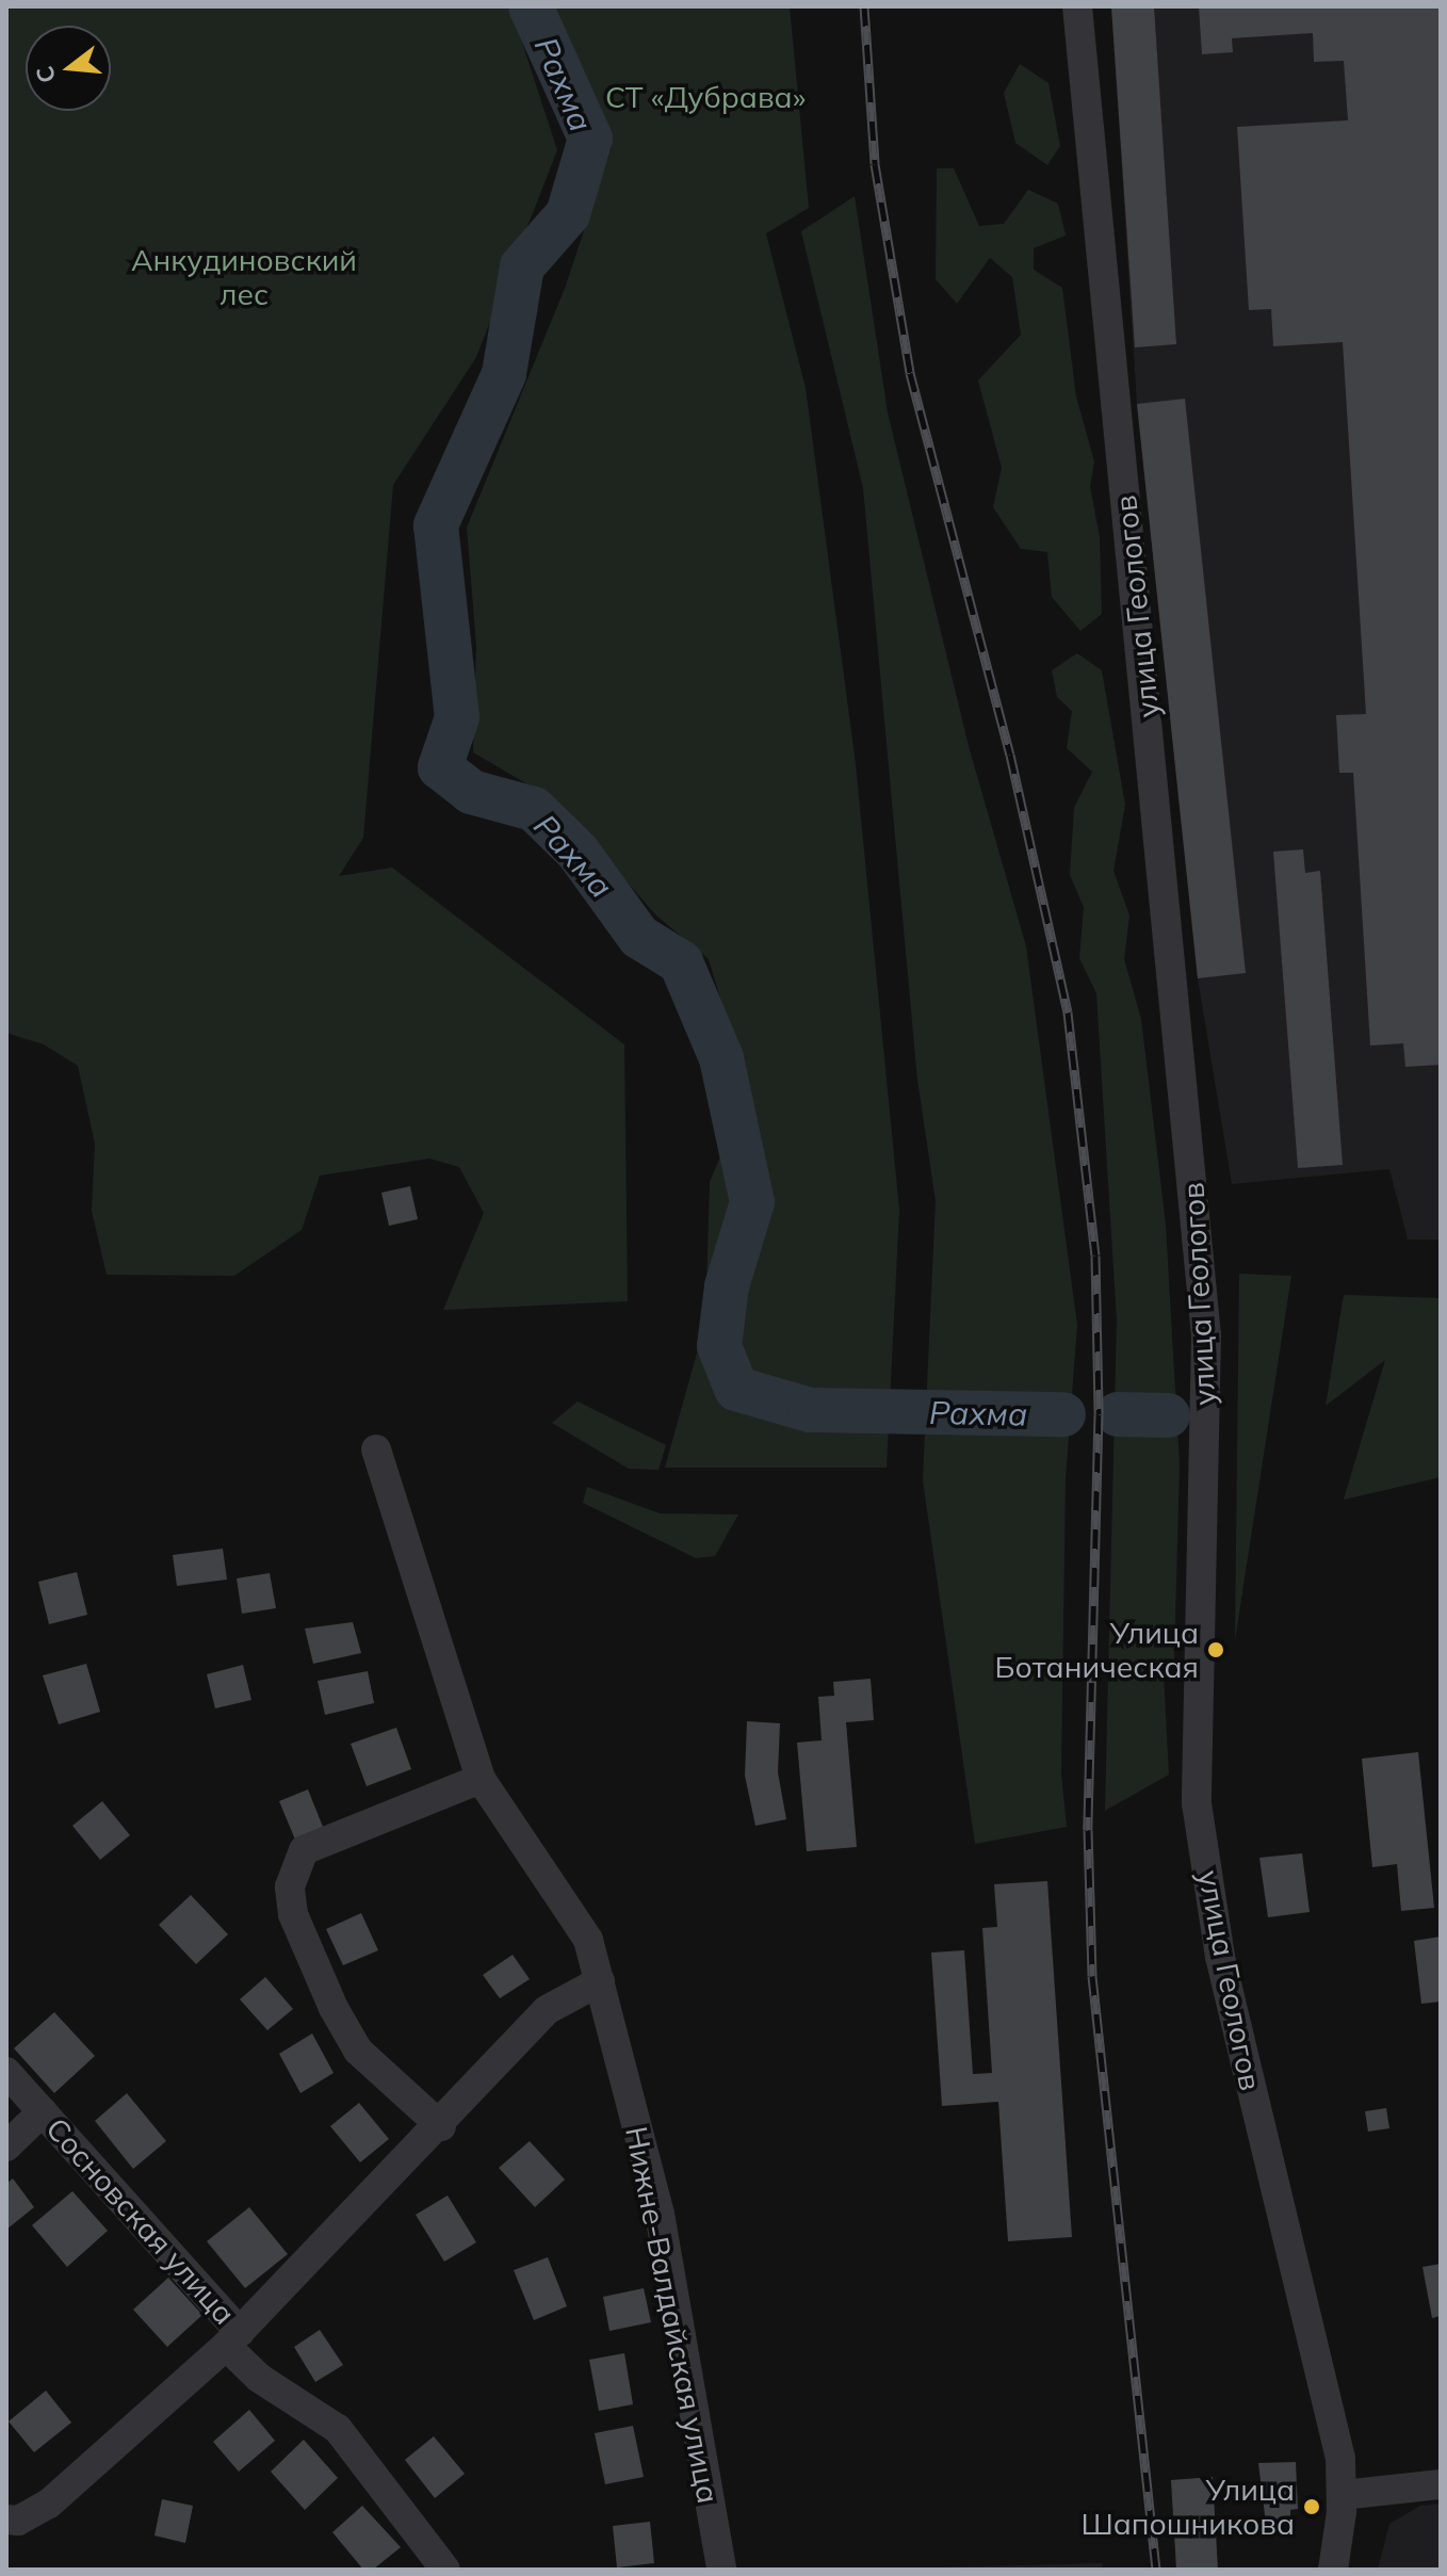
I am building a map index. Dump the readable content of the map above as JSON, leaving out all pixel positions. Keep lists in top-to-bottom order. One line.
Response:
{"streets":{"street":["улица Геологов","Сосновская улица","Нижне-Валдайская улица"]},"water":["Рахма"],"parks":["СТ «Дубрава»","Анкудиновский лес"],"places":["Улица Ботаническая","Улица Шапошникова"],"north":"left"}
